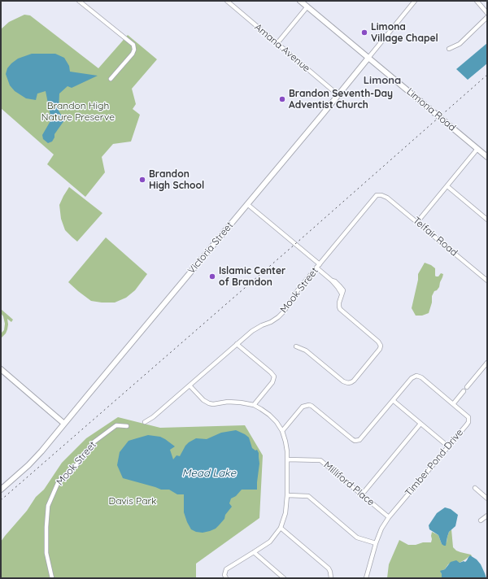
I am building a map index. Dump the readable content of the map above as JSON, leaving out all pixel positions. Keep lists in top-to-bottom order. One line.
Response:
{"streets":{"street":["Amana Avenue","Limona Road","Telfair Road","Victoria Street","Mook Street","Timber Pond Drive","Milliford Place"]},"crossings":[["Amana Avenue","Victoria Street"],["Limona Road","Victoria Street"],["Telfair Road","Mook Street"],["Timber Pond Drive","Milliford Place"]],"districts":["Limona"],"water":["Mead Lake"],"parks":["Brandon High Nature Preserve","Davis Park"],"places":["Limona Village Chapel","Brandon Seventh-Day Adventist Church","Brandon High School","Islamic Center of Brandon"]}
